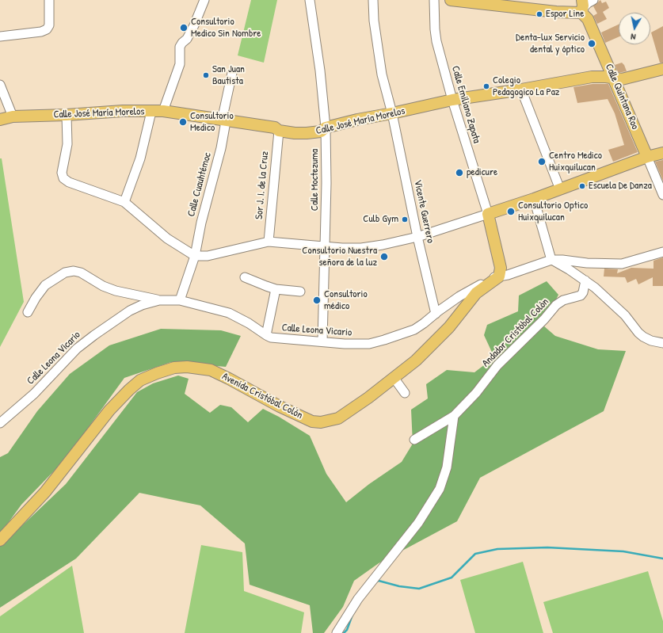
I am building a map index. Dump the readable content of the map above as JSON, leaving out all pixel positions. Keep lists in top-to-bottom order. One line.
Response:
{"streets":{"main road":["Calle Quintana Roo","Calle José María Morelos","Avenida Cristóbal Colón"],"street":["Calle Emiliano Zapata","Calle Moctezuma","Calle Cuauhtémoc","Sor J. I. de la Cruz","Vicente Guerrero","Calle Leona Vicario","Andador Cristóbal Colón"]},"crossings":[["Calle Quintana Roo","Calle José María Morelos"],["Calle Emiliano Zapata","Calle José María Morelos"],["Calle José María Morelos","Calle Moctezuma"],["Calle José María Morelos","Calle Cuauhtémoc"],["Calle José María Morelos","Sor J. I. de la Cruz"],["Calle José María Morelos","Vicente Guerrero"],["Calle Moctezuma","Calle Leona Vicario"],["Calle Cuauhtémoc","Calle Leona Vicario"],["Vicente Guerrero","Calle Leona Vicario"],["Calle Leona Vicario","Avenida Cristóbal Colón"]],"places":["Espor Line","Consultorio Medico Sin Nombre","Denta-lux Servicio dental y óptico","San Juan Bautista","Colegio Pedagogico La Paz","Consultorio Medico","Centro Medico Huixquilucan","pedicure","Escuela De Danza","Consultorio Optico Huixquilucan","Culb Gym","Consultorio Nuestra señora de la luz","Consultorio médico"],"north":"bottom"}
